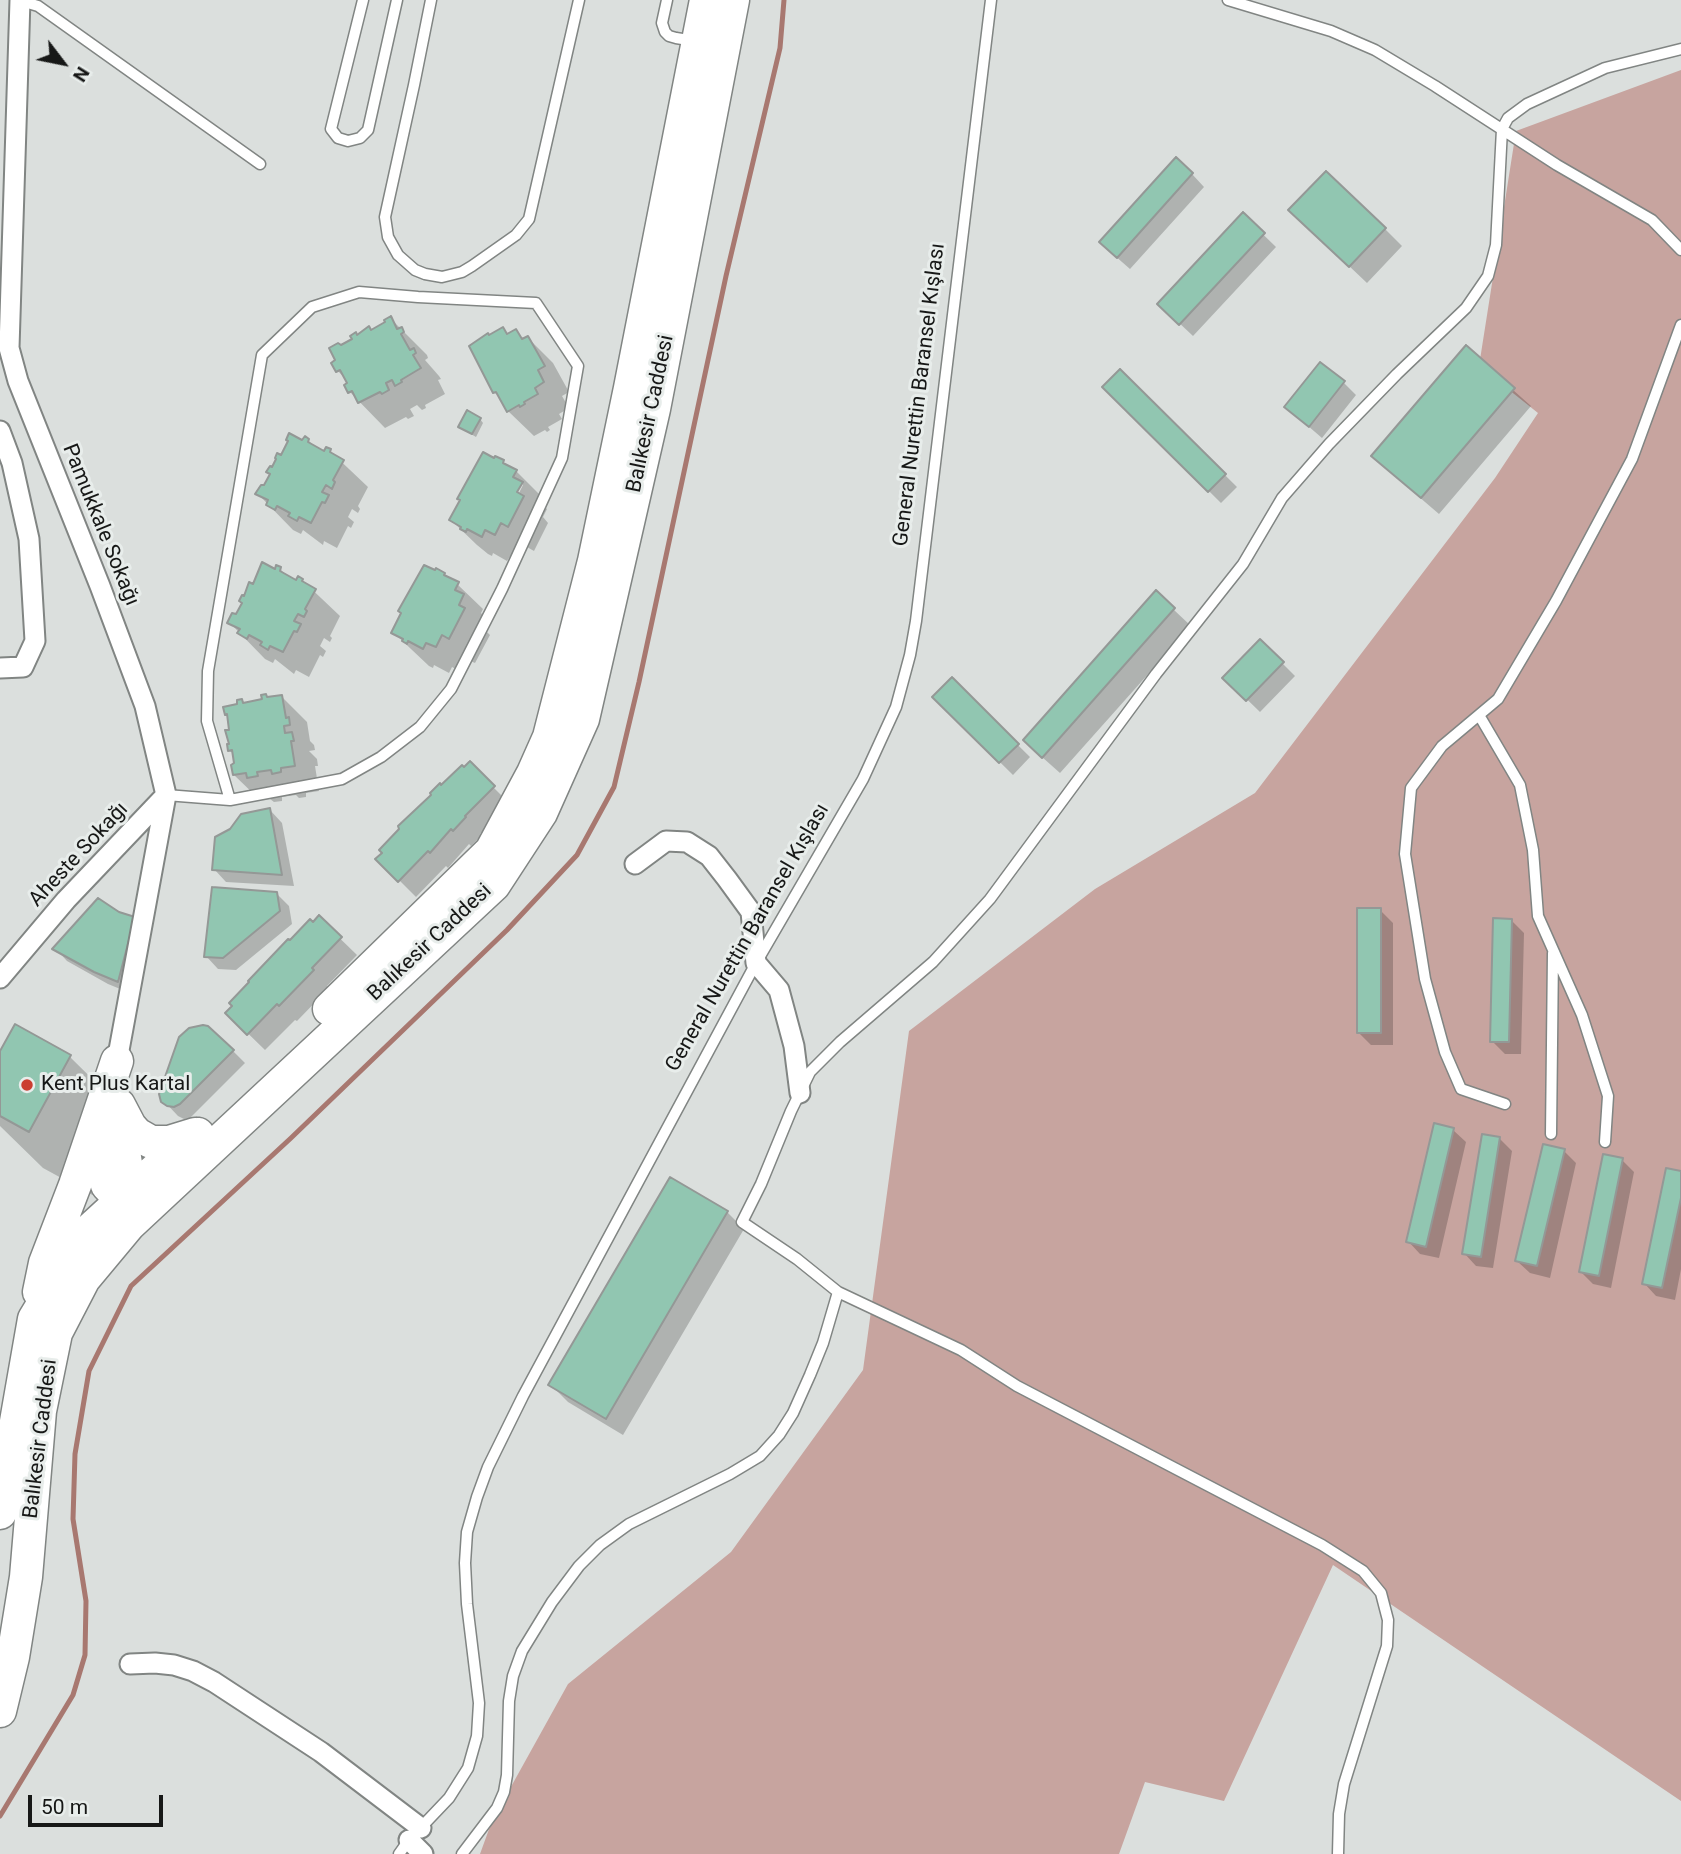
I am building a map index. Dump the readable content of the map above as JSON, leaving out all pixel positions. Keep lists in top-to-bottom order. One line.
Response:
{"streets":{"main road":["Balıkesir Caddesi"],"street":["Pamukkale Sokağı","Aheste Sokağı"],"lane":["General Nurettin Baransel Kışlası"]},"crossings":[["Pamukkale Sokağı","Aheste Sokağı"]],"places":["Kent Plus Kartal"],"scale_bar":"50 m","north":"bottom right"}
